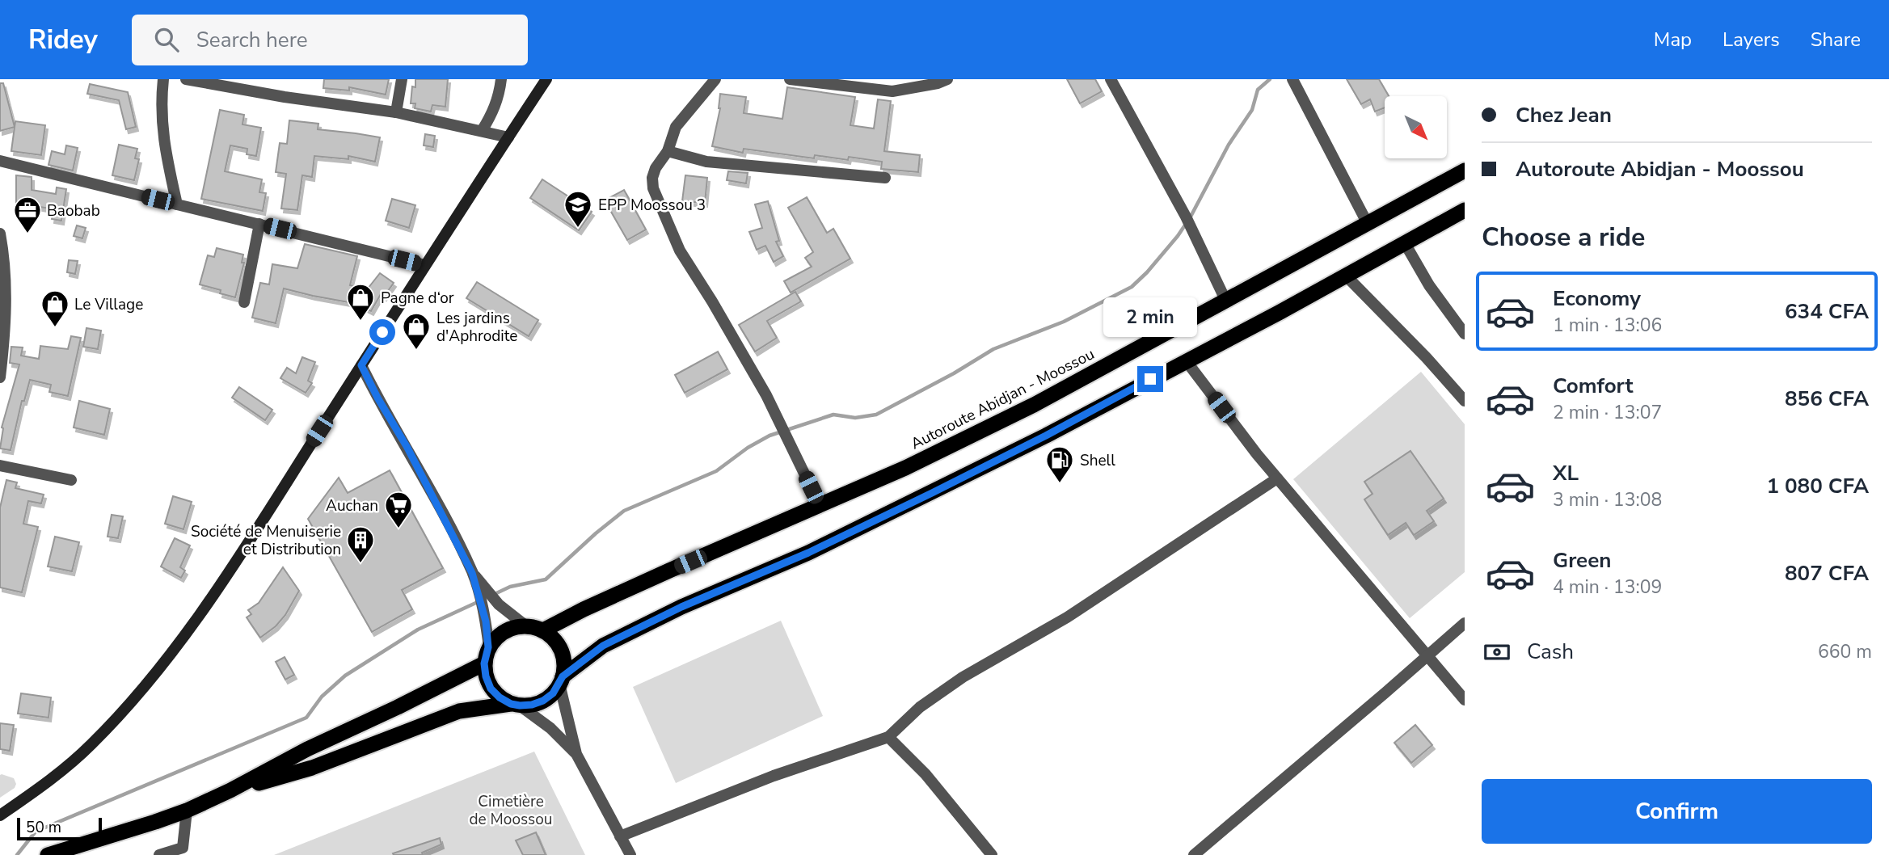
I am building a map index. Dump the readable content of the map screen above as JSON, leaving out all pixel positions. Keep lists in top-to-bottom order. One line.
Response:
{"streets":{"highway":["Autoroute Abidjan - Moossou"]},"parks":["Cimetière de Moossou"],"places":{"school or university":["EPP Moossou 3"],"office":["Baobab"],"shop":["Pagne d‘or","Le Village","Les jardins d'Aphrodite"],"fuel station":["Shell"],"supermarket":["Auchan"],"building":["Société de Menuiserie et Distribution"]},"scale_bar":"50 m","north":"bottom right","page":{"header":"Ridey","search":"Search here","nav":["Map","Layers","Share"],"banner":["Chez Jean","Autoroute Abidjan - Moossou"],"heading":"Choose a ride","list":[{"name":"Economy","note":"1 min · 13:06","value":"634 CFA"},{"name":"Comfort","note":"2 min · 13:07","value":"856 CFA"},{"name":"XL","note":"3 min · 13:08","value":"1 080 CFA"},{"name":"Green","note":"4 min · 13:09","value":"807 CFA"}],"bubble":"2 min","pay":["Cash","660 m"],"buttons":"Confirm","scale":"50 m"}}
